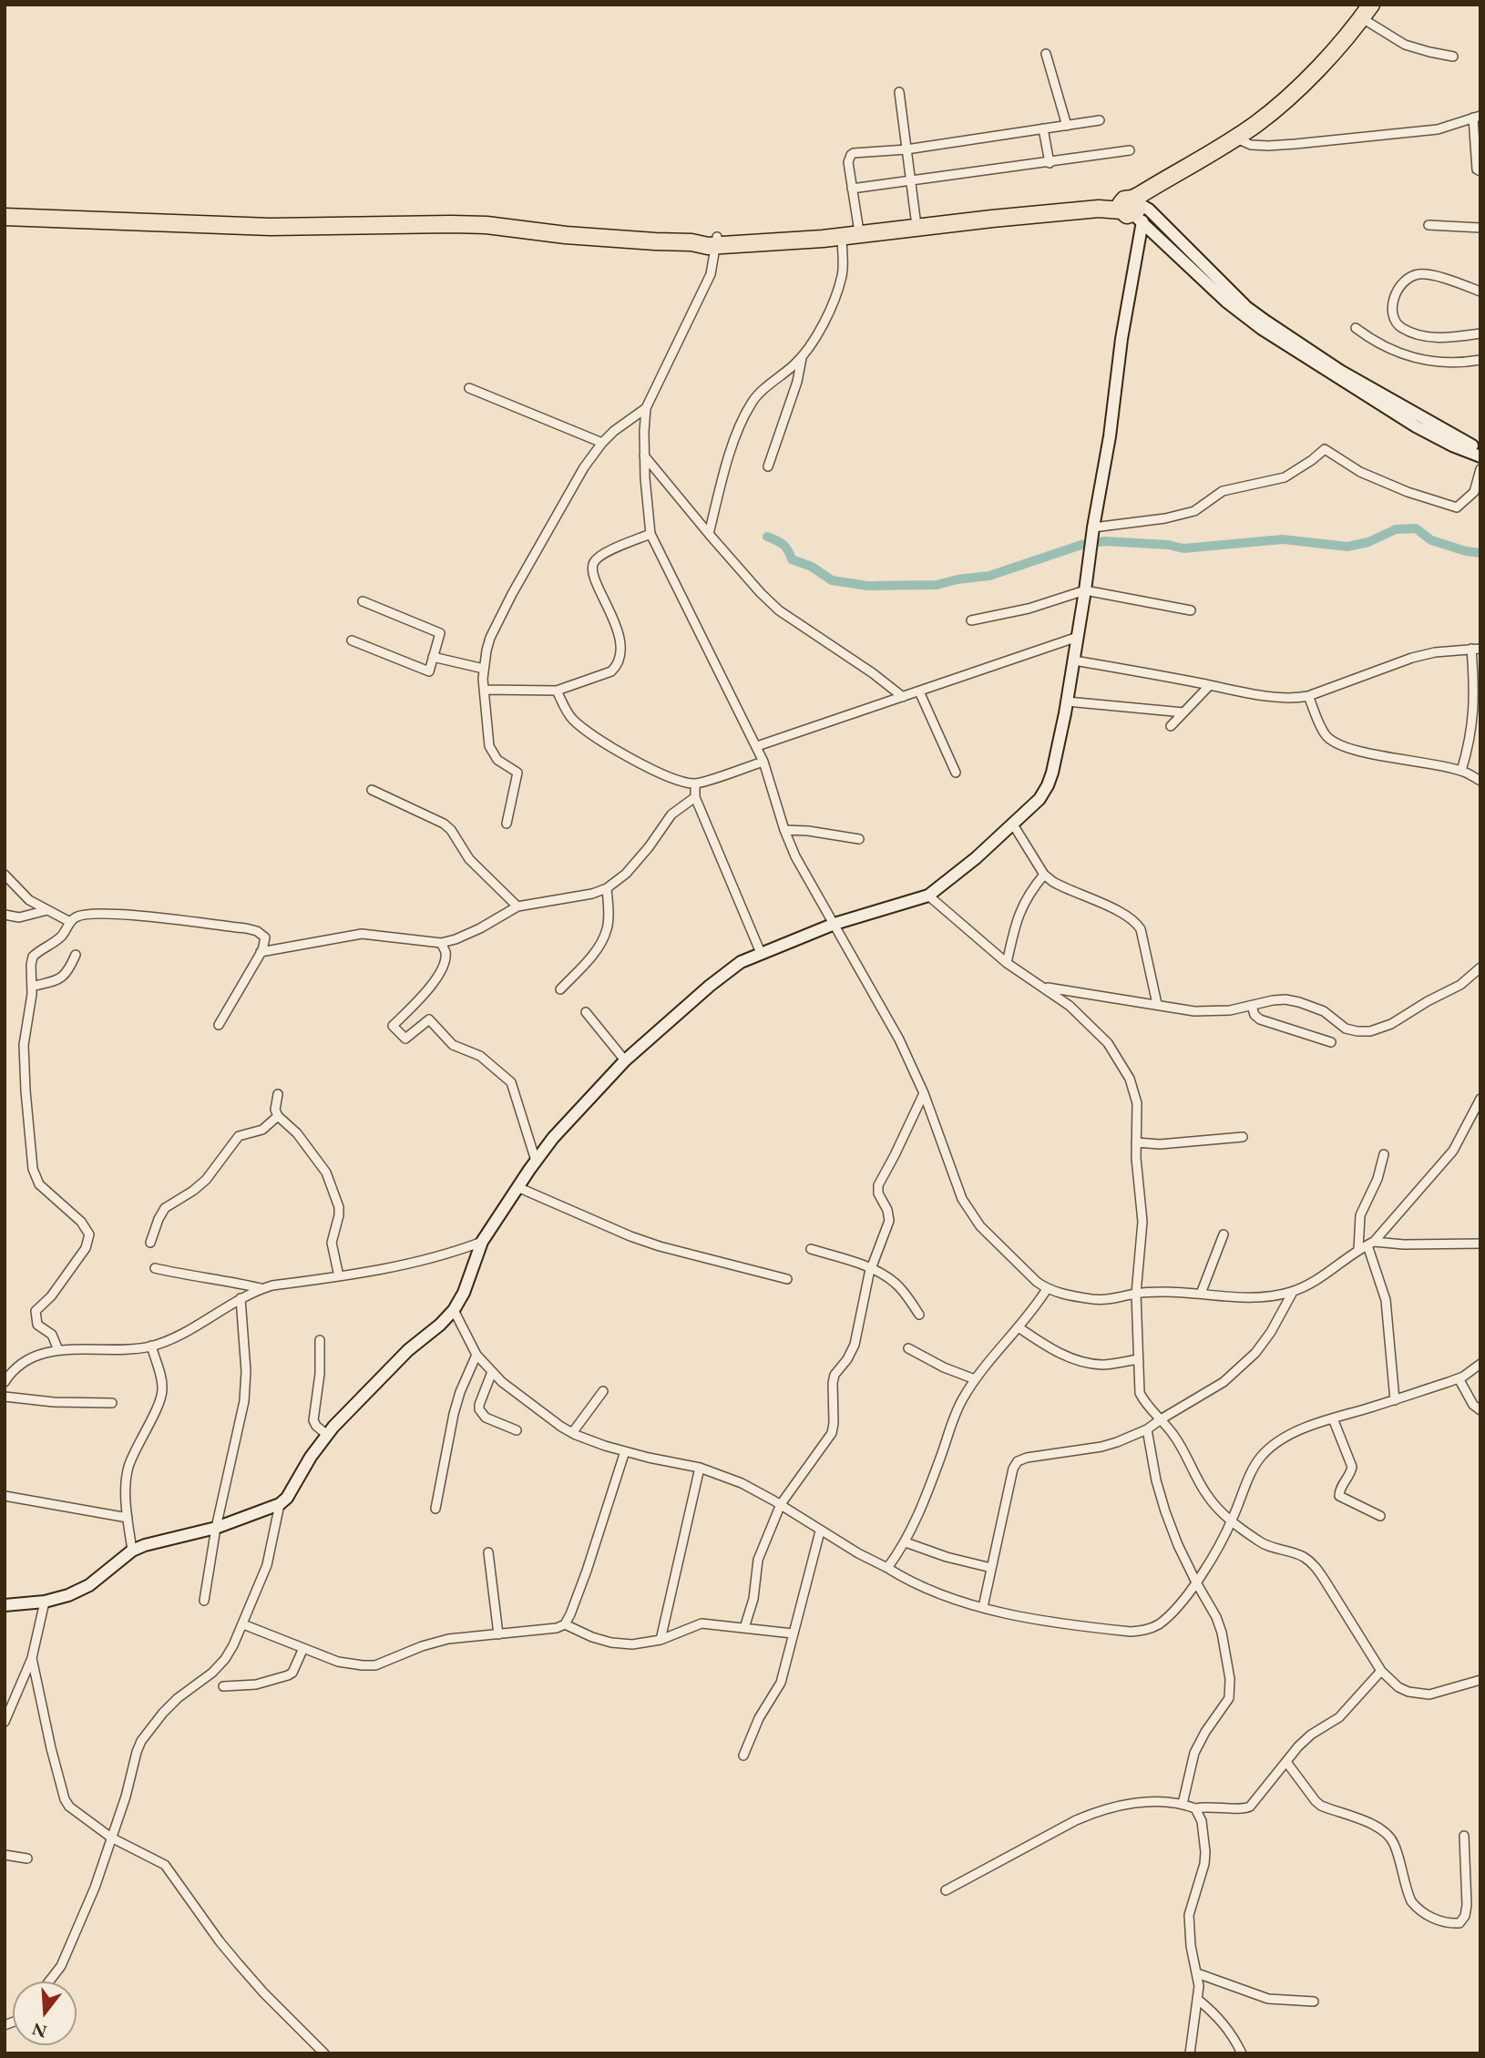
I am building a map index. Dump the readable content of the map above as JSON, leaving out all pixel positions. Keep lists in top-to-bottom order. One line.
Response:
{"north":"bottom"}
